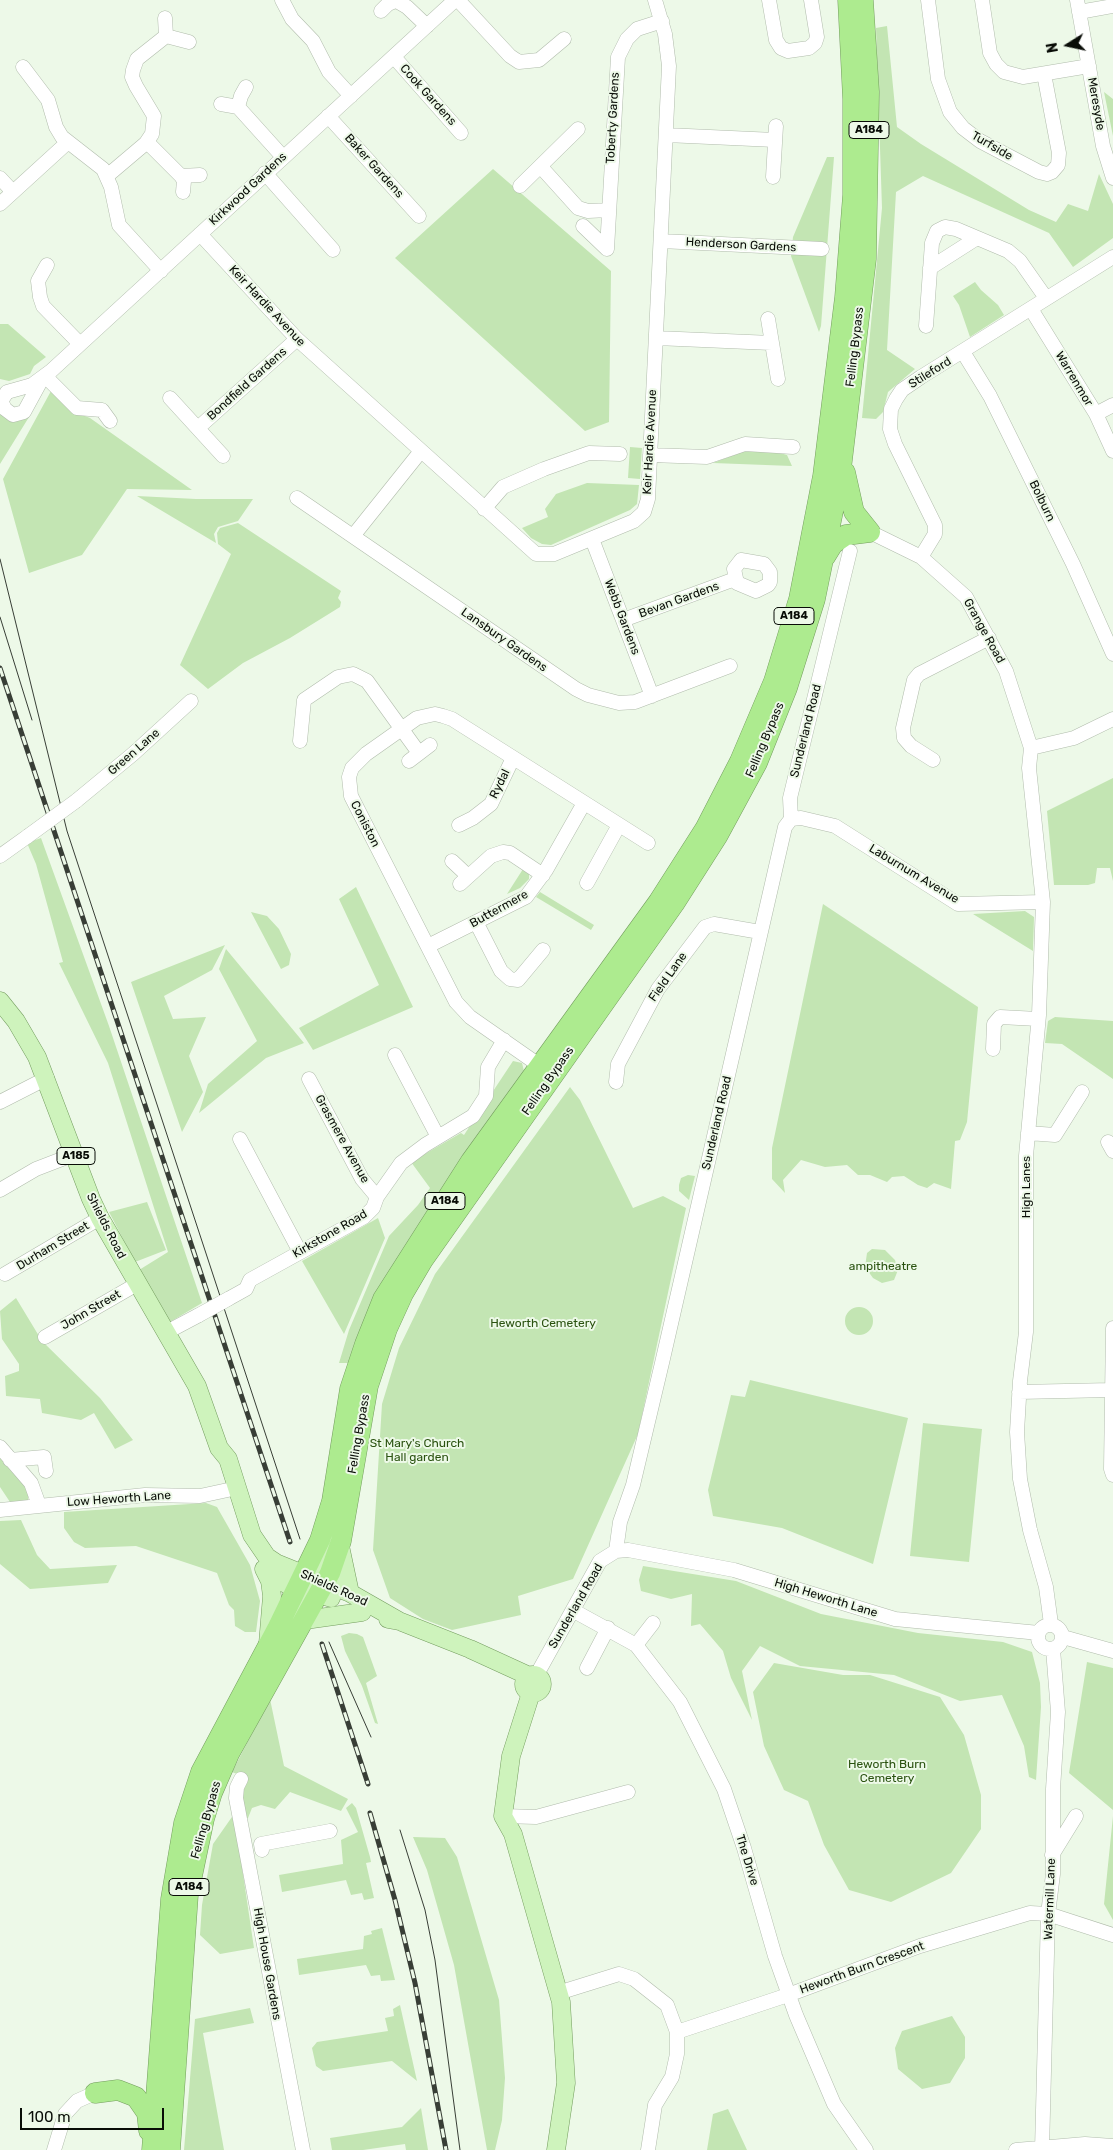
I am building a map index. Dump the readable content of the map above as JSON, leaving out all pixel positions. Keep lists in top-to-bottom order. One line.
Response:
{"streets":{"highway":["A184","Felling Bypass"],"main road":["A185","Shields Road"],"street":["Cook Gardens","Meresyde","Toberty Gardens","Turfside","Baker Gardens","Kirkwood Gardens","Henderson Gardens","Keir Hardie Avenue","Stileford","Warrenmor","Bondfield Gardens","Bolburn","Bevan Gardens","Webb Gardens","Grange Road","Lansbury Gardens","Sunderland Road","Green Lane","Rydal","Coniston","Laburnum Avenue","Buttermere","Field Lane","Grasmere Avenue","High Lanes","Kirkstone Road","Durham Street","John Street","Low Heworth Lane","High Heworth Lane","The Drive","Watermill Lane","High House Gardens","Heworth Burn Crescent"]},"crossings":[["Cook Gardens","Kirkwood Gardens"],["Toberty Gardens","Keir Hardie Avenue"],["Baker Gardens","Kirkwood Gardens"],["Kirkwood Gardens","Keir Hardie Avenue"],["Henderson Gardens","Keir Hardie Avenue"],["Keir Hardie Avenue","Bondfield Gardens"],["Keir Hardie Avenue","Webb Gardens"],["Felling Bypass","Coniston"],["Felling Bypass","A185"],["Felling Bypass","Shields Road"],["Stileford","Warrenmor"],["Stileford","Bolburn"],["Stileford","Grange Road"],["Bevan Gardens","Webb Gardens"],["Webb Gardens","Lansbury Gardens"],["Grange Road","High Lanes"],["Sunderland Road","Laburnum Avenue"],["Sunderland Road","Field Lane"],["Sunderland Road","Shields Road"],["Sunderland Road","High Heworth Lane"],["Sunderland Road","The Drive"],["Rydal","Coniston"],["Coniston","Buttermere"],["Coniston","Kirkstone Road"],["Laburnum Avenue","High Lanes"],["Grasmere Avenue","Kirkstone Road"],["A185","Shields Road"],["A185","Low Heworth Lane"],["High Lanes","High Heworth Lane"],["High Lanes","Watermill Lane"],["Shields Road","Kirkstone Road"],["Shields Road","Durham Street"],["Shields Road","John Street"],["Shields Road","Low Heworth Lane"],["High Heworth Lane","Watermill Lane"],["The Drive","Heworth Burn Crescent"],["Watermill Lane","Heworth Burn Crescent"]],"parks":["ampitheatre","Heworth Cemetery","St Mary's Church Hall garden","Heworth Burn Cemetery"],"scale_bar":"100 m","north":"left"}
